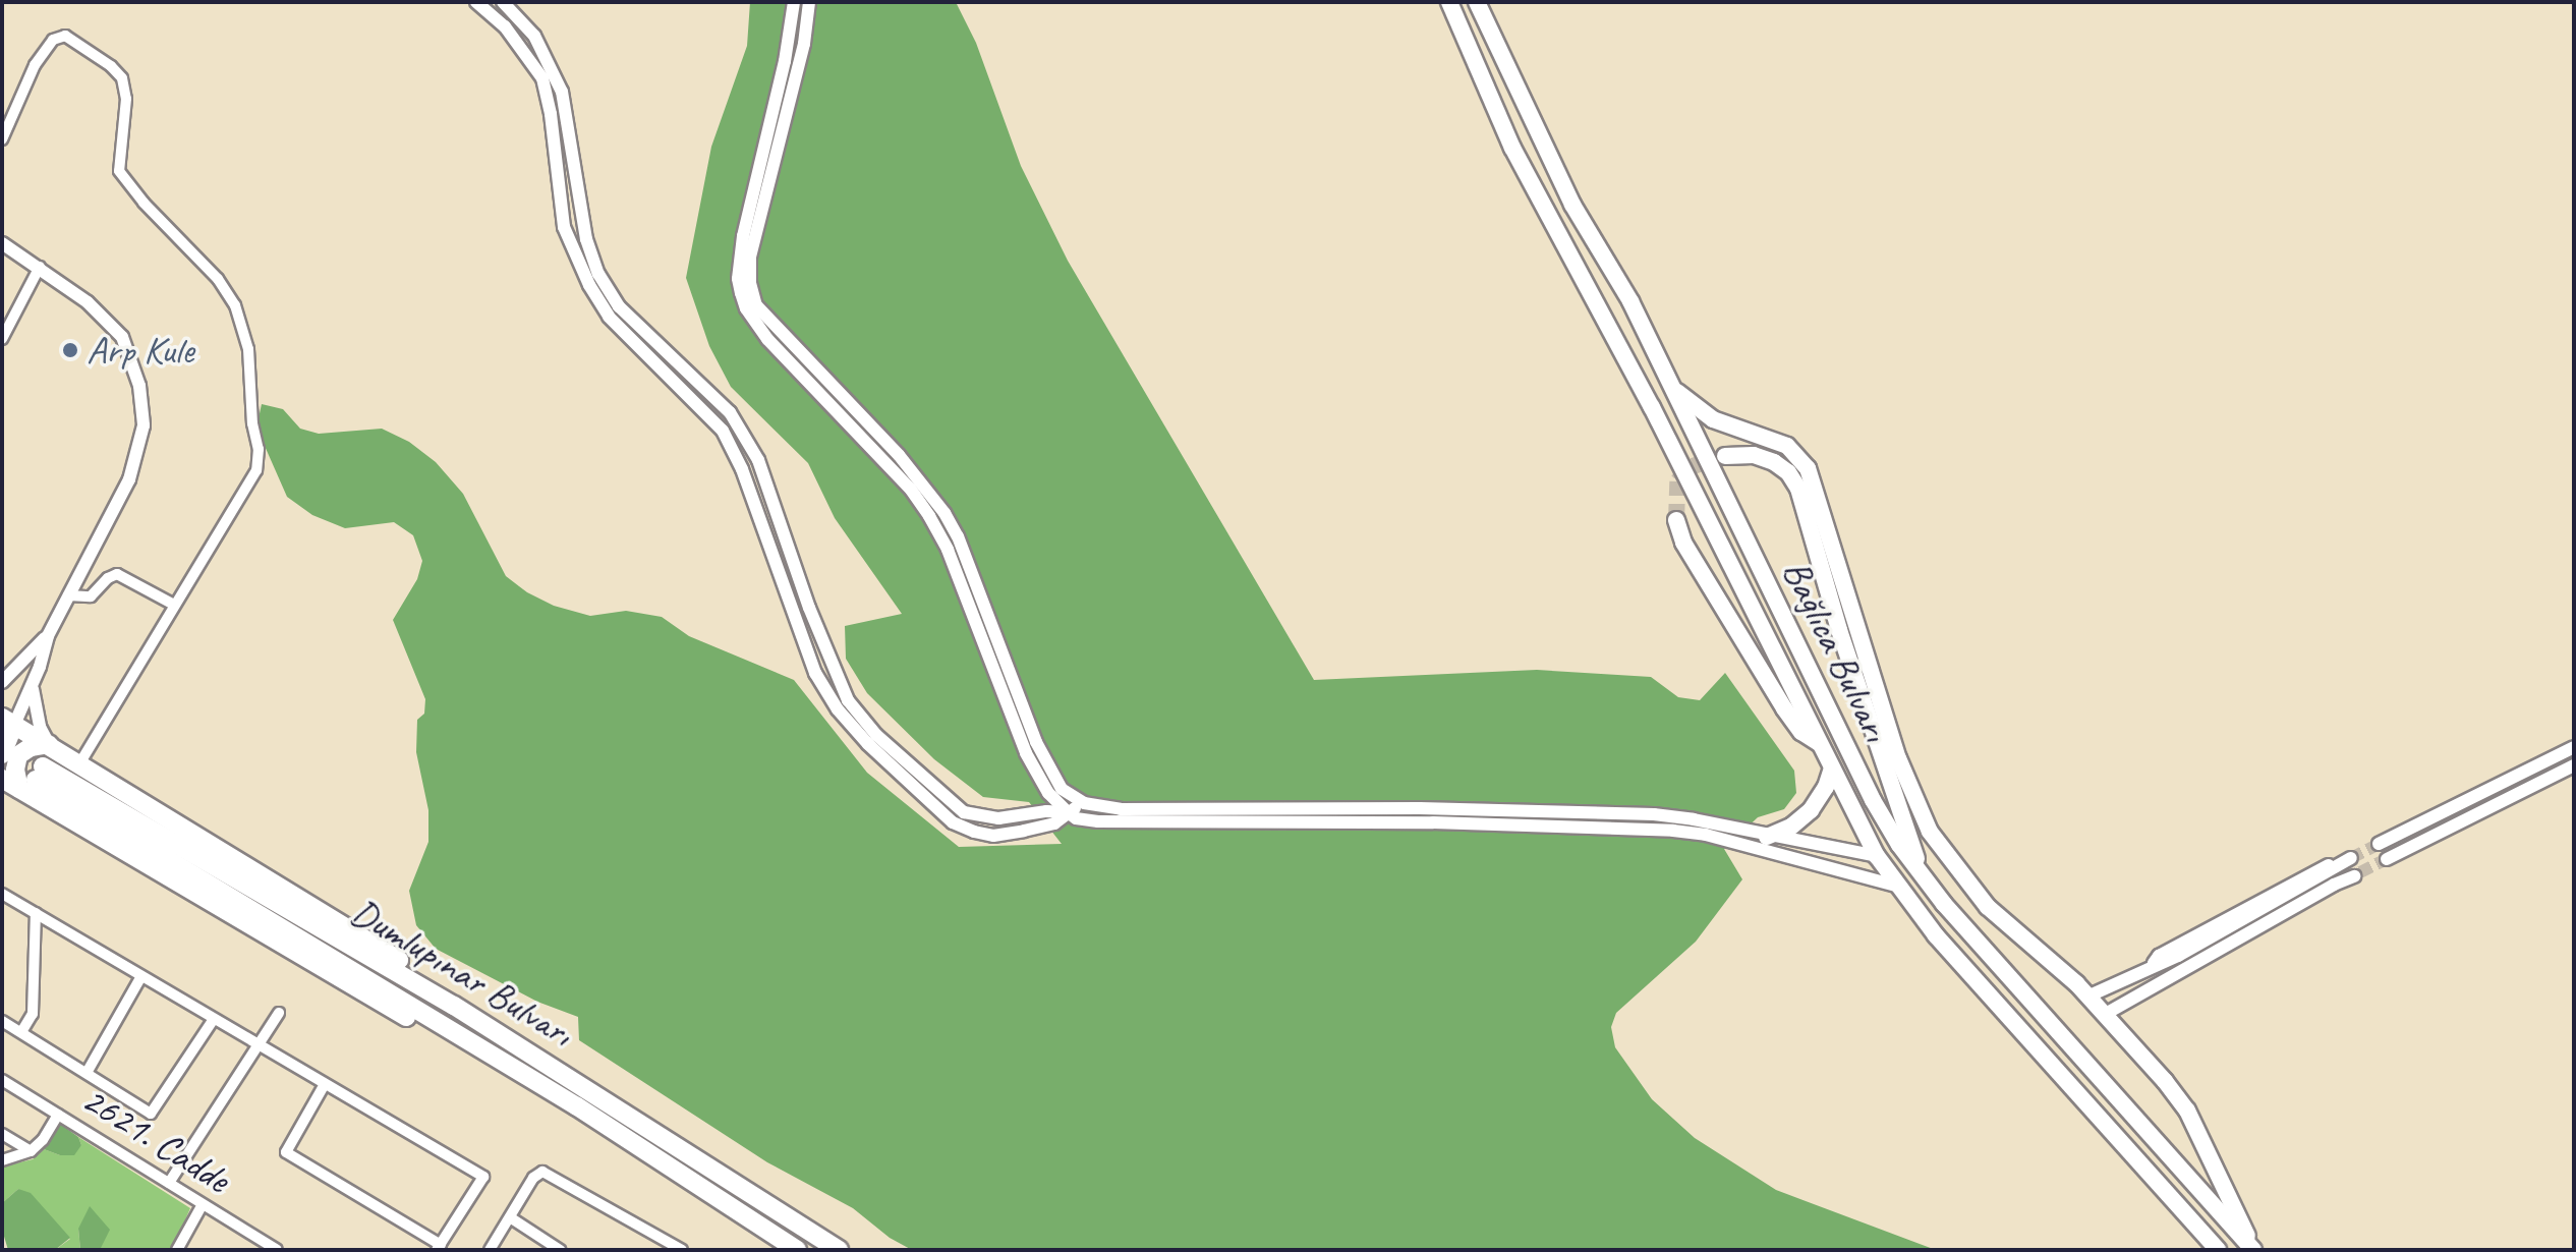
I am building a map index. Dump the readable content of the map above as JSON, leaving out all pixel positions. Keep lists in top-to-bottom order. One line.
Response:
{"streets":{"highway":["Dumlupınar Bulvarı"],"main road":["Bağlıca Bulvarı"],"street":["2621. Cadde"]},"places":["Arp Kule"]}
